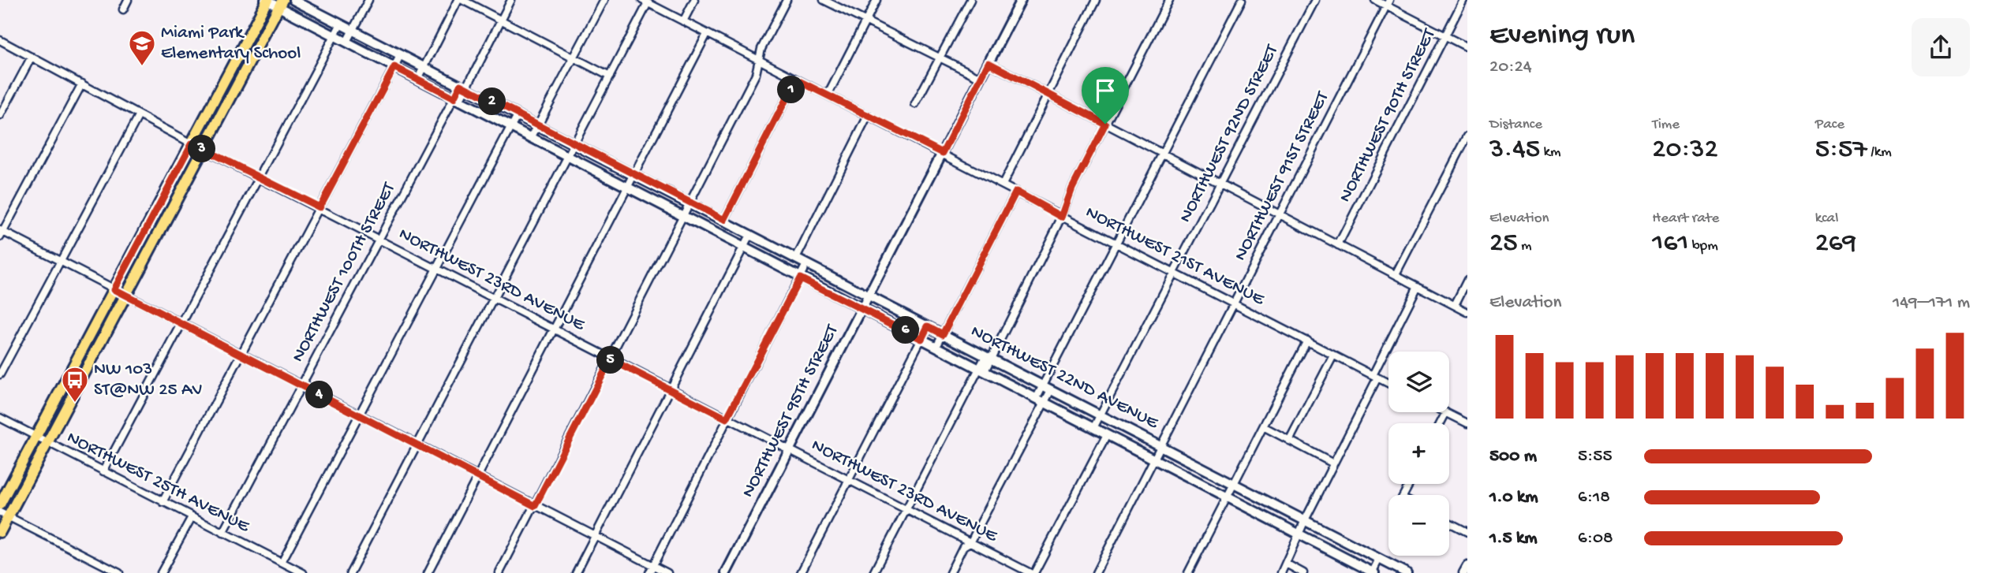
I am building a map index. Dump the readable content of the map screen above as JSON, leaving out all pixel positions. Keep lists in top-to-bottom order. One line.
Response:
{"streets":{"main road":["NORTHWEST 22ND AVENUE","NORTHWEST 95TH STREET"],"street":["NORTHWEST 90TH STREET","NORTHWEST 92ND STREET","NORTHWEST 91ST STREET","NORTHWEST 21ST AVENUE","NORTHWEST 100TH STREET","NORTHWEST 23RD AVENUE","NORTHWEST 25TH AVENUE"]},"crossings":[["NORTHWEST 92ND STREET","NORTHWEST 21ST AVENUE"],["NORTHWEST 92ND STREET","NORTHWEST 22ND AVENUE"],["NORTHWEST 91ST STREET","NORTHWEST 21ST AVENUE"],["NORTHWEST 91ST STREET","NORTHWEST 22ND AVENUE"],["NORTHWEST 21ST AVENUE","NORTHWEST 95TH STREET"],["NORTHWEST 100TH STREET","NORTHWEST 23RD AVENUE"],["NORTHWEST 100TH STREET","NORTHWEST 22ND AVENUE"],["NORTHWEST 100TH STREET","NORTHWEST 25TH AVENUE"],["NORTHWEST 23RD AVENUE","NORTHWEST 95TH STREET"],["NORTHWEST 22ND AVENUE","NORTHWEST 95TH STREET"]],"places":{"school or university":["Miami Park Elementary School"],"bus stop":["NW 103 ST@NW 25 AV"]},"page":{"heading":["Evening run","20:24"],"pins":["1","2","3","6","5","4"],"stats":[["Distance","3.45 km"],["Time","20:32"],["Pace","5:57 /km"],["Elevation","25 m"],["Heart rate","161 bpm"],["kcal","269"]],"chart":["Elevation","149–171 m"],"map_buttons":["+","−"],"list":[{"name":"500 m","note":"5:55"},{"name":"1.0 km","note":"6:18"},{"name":"1.5 km","note":"6:08"}]}}
